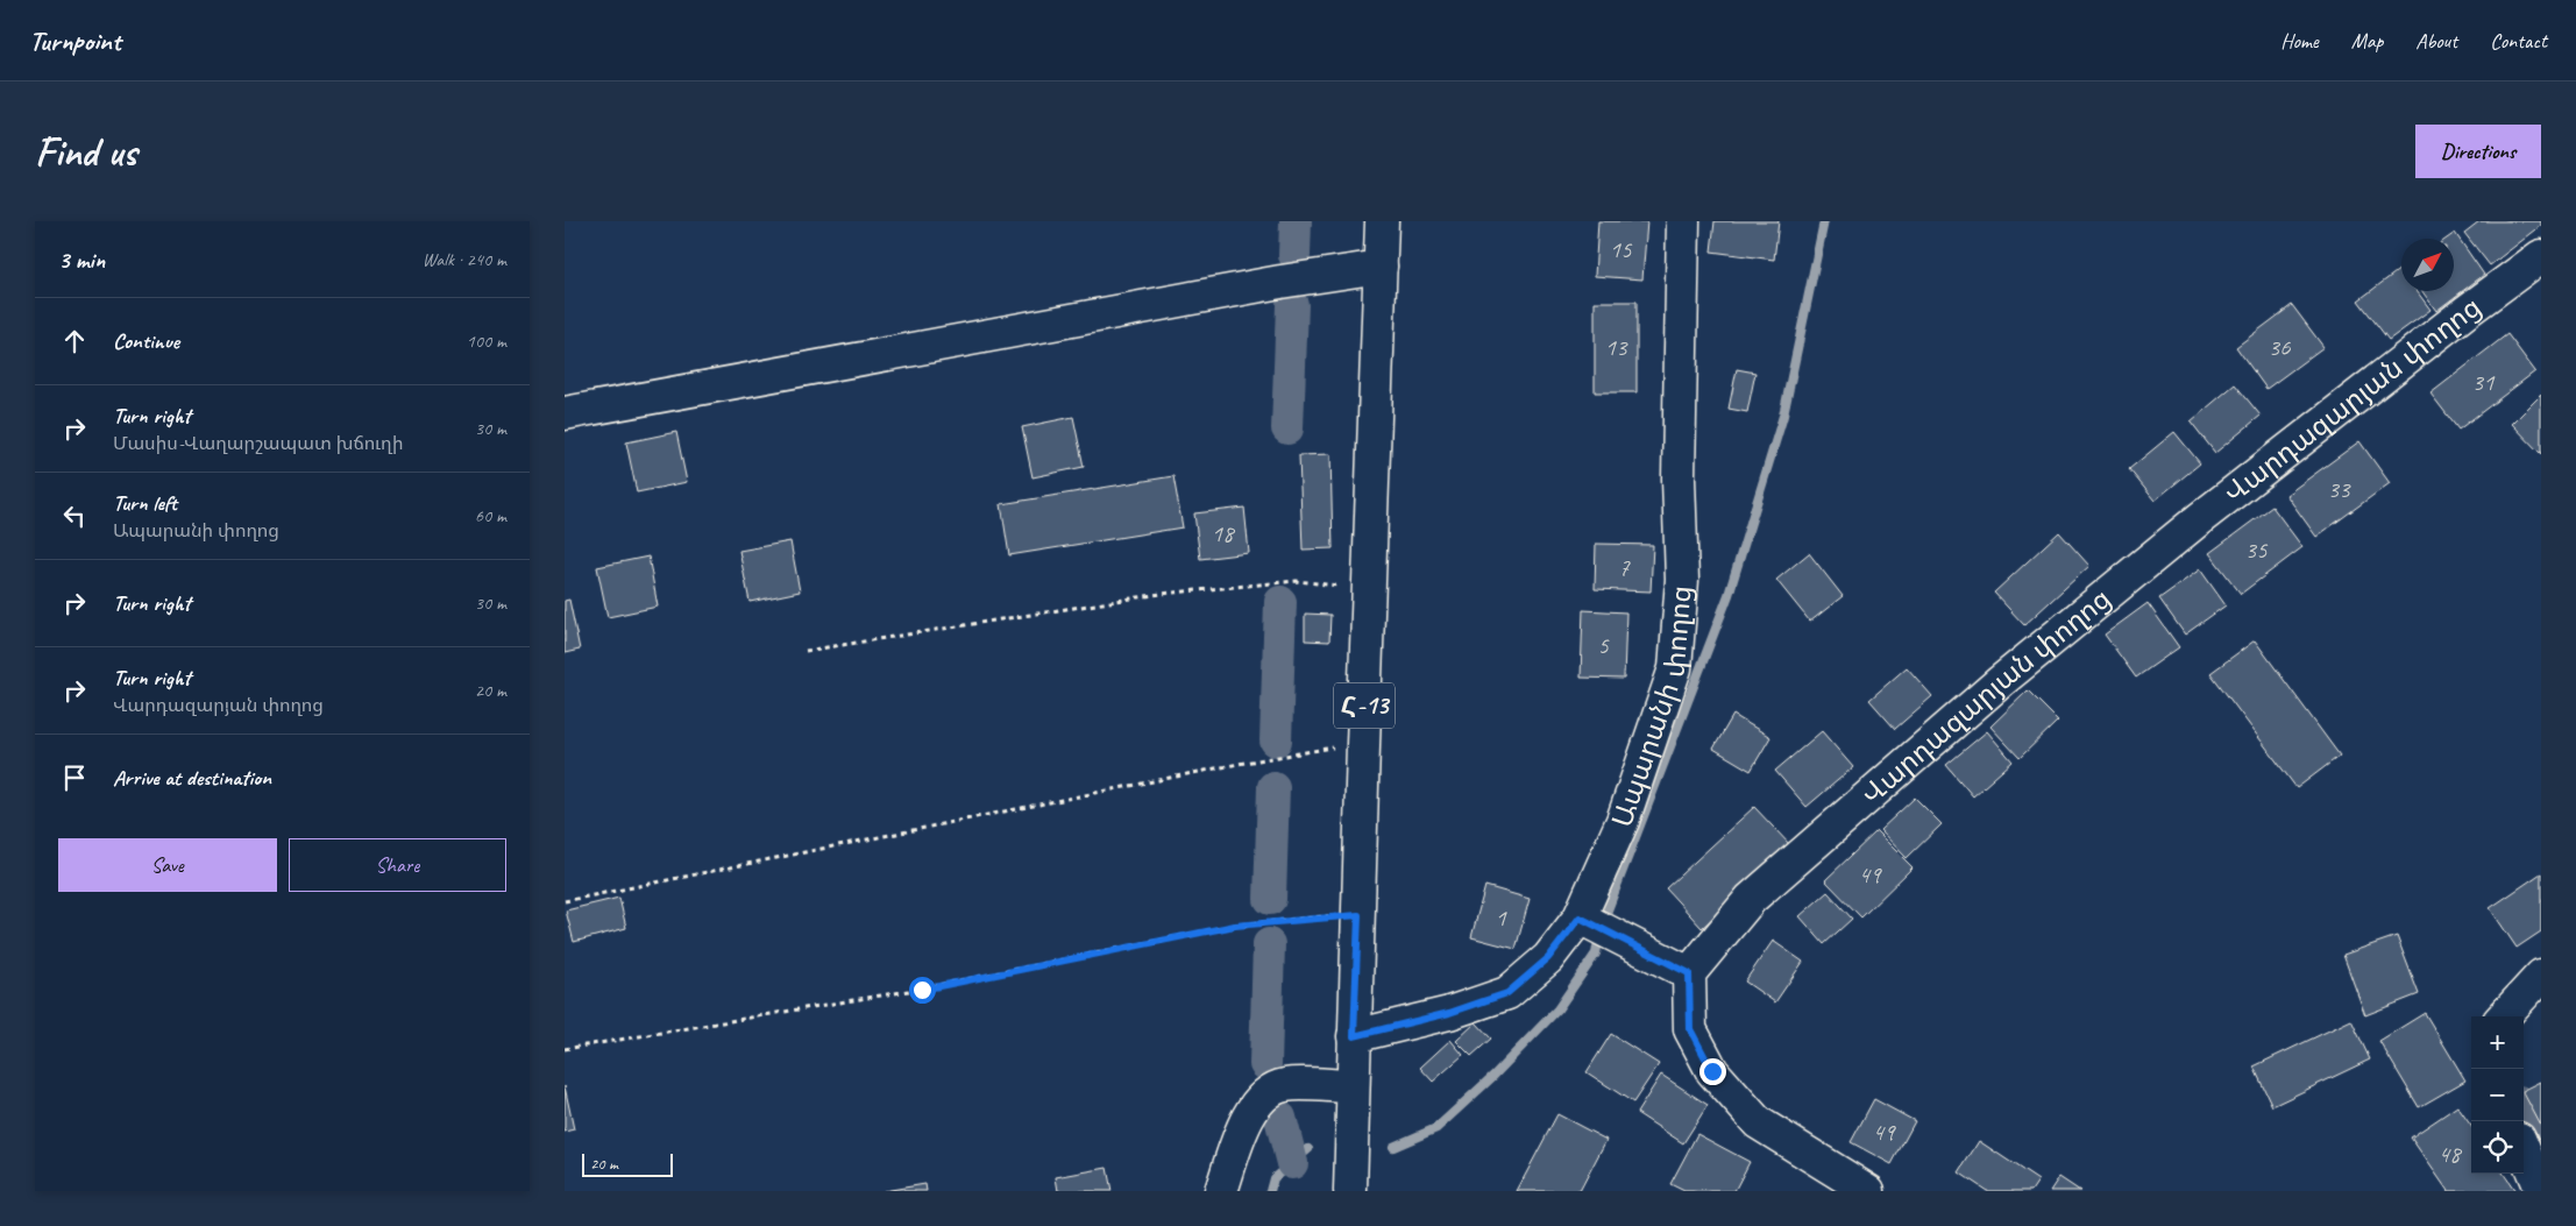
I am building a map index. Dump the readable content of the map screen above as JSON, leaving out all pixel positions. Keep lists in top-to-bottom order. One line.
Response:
{"streets":{"street":["Վարդազարյան փողոց","Հ-13","Ապարանի փողոց"]},"crossings":[["Հ-13","Ապարանի փողոց"]],"house_numbers":["15","13","36","31","33","18","35","7","5","49","1","49","48"],"scale_bar":"20 m","north":"top right","page":{"header":"Turnpoint","nav":["Home","Map","About","Contact"],"buttons":["Directions",["Save","Share"]],"title":"Find us","heading":["3 min","Walk · 240 m"],"list":[["Continue","100 m"],["Turn right","Մասիս-Վաղարշապատ խճուղի","30 m"],["Turn left","Ապարանի փողոց","60 m"],["Turn right","30 m"],["Turn right","Վարդազարյան փողոց","20 m"],"Arrive at destination"],"map_buttons":["+","−"],"scale":"20 m"}}
